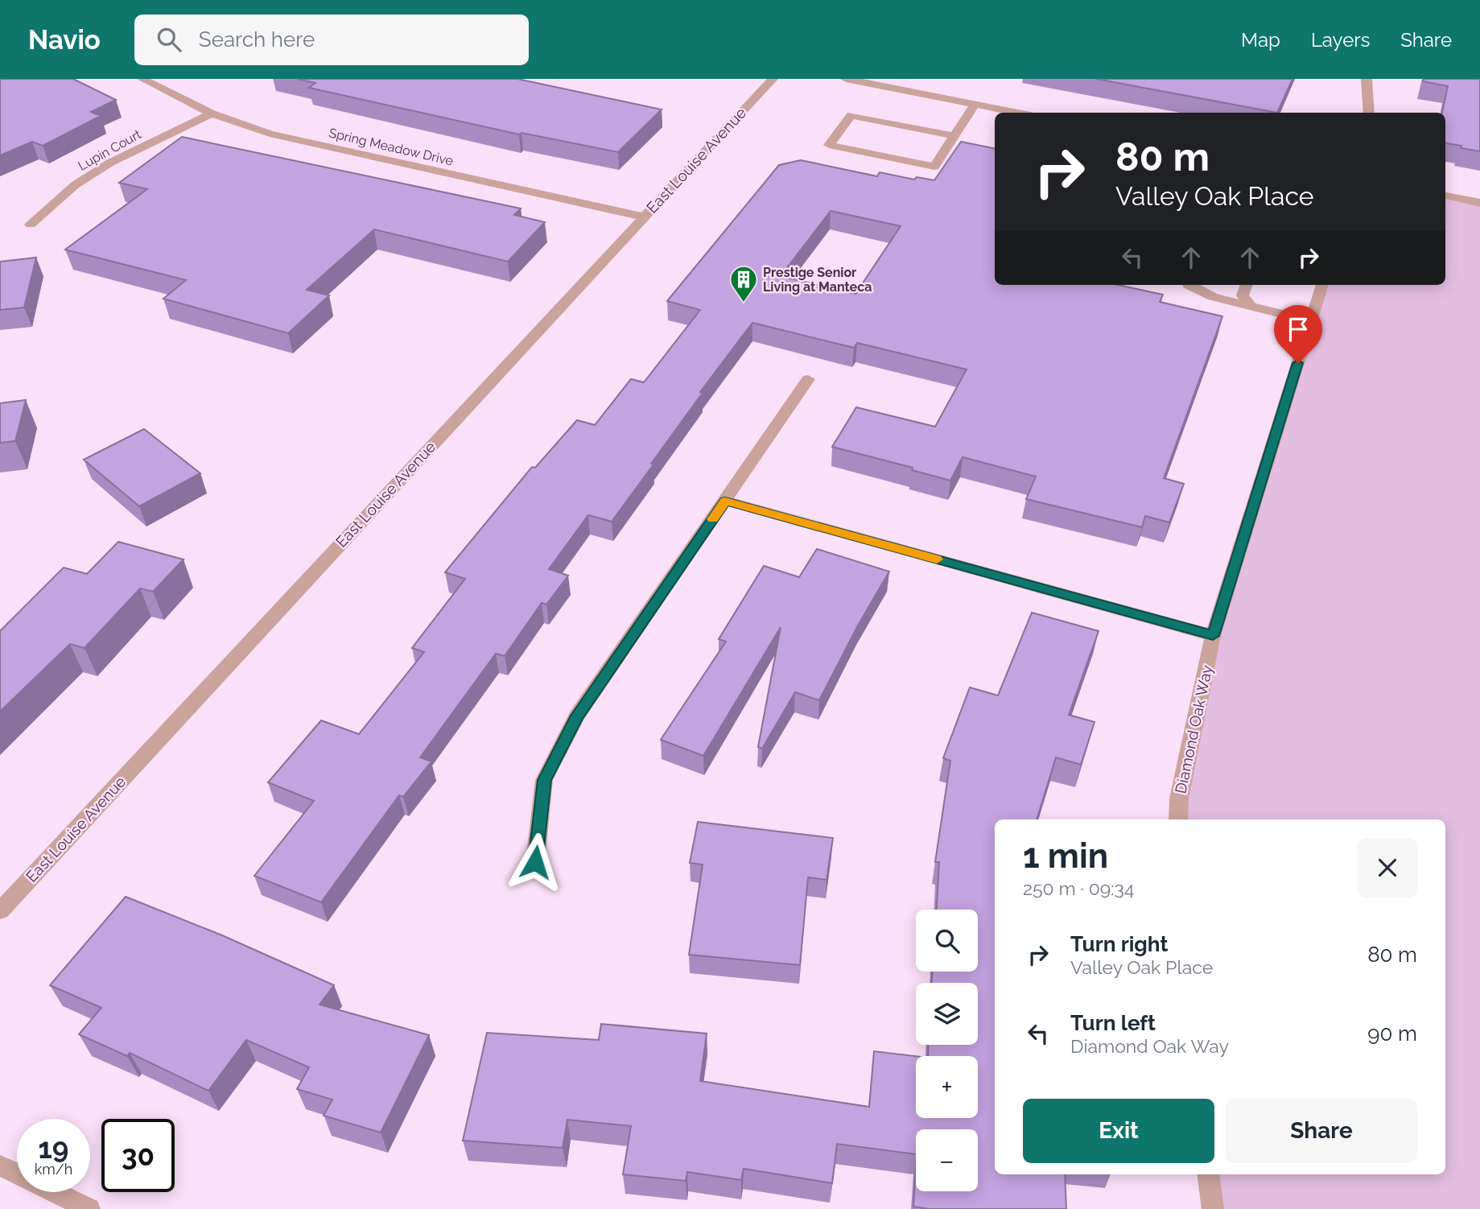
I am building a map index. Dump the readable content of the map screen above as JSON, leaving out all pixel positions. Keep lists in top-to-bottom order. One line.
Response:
{"streets":{"street":["Spring Meadow Drive","Lupin Court","East Louise Avenue","Diamond Oak Way"]},"crossings":[["Spring Meadow Drive","Lupin Court"],["Spring Meadow Drive","East Louise Avenue"]],"places":{"building":["Prestige Senior Living at Manteca"]},"page":{"header":"Navio","search":"Search here","nav":["Map","Layers","Share"],"turn":["80 m","Valley Oak Place"],"heading":["1 min","250 m · 09:34"],"map_buttons":["+","−"],"list":[{"name":"Turn right","note":"Valley Oak Place","value":"80 m"},{"name":"Turn left","note":"Diamond Oak Way","value":"90 m"}],"buttons":["Exit","Share"],"speed":"19 km/h","limit":"30"}}
